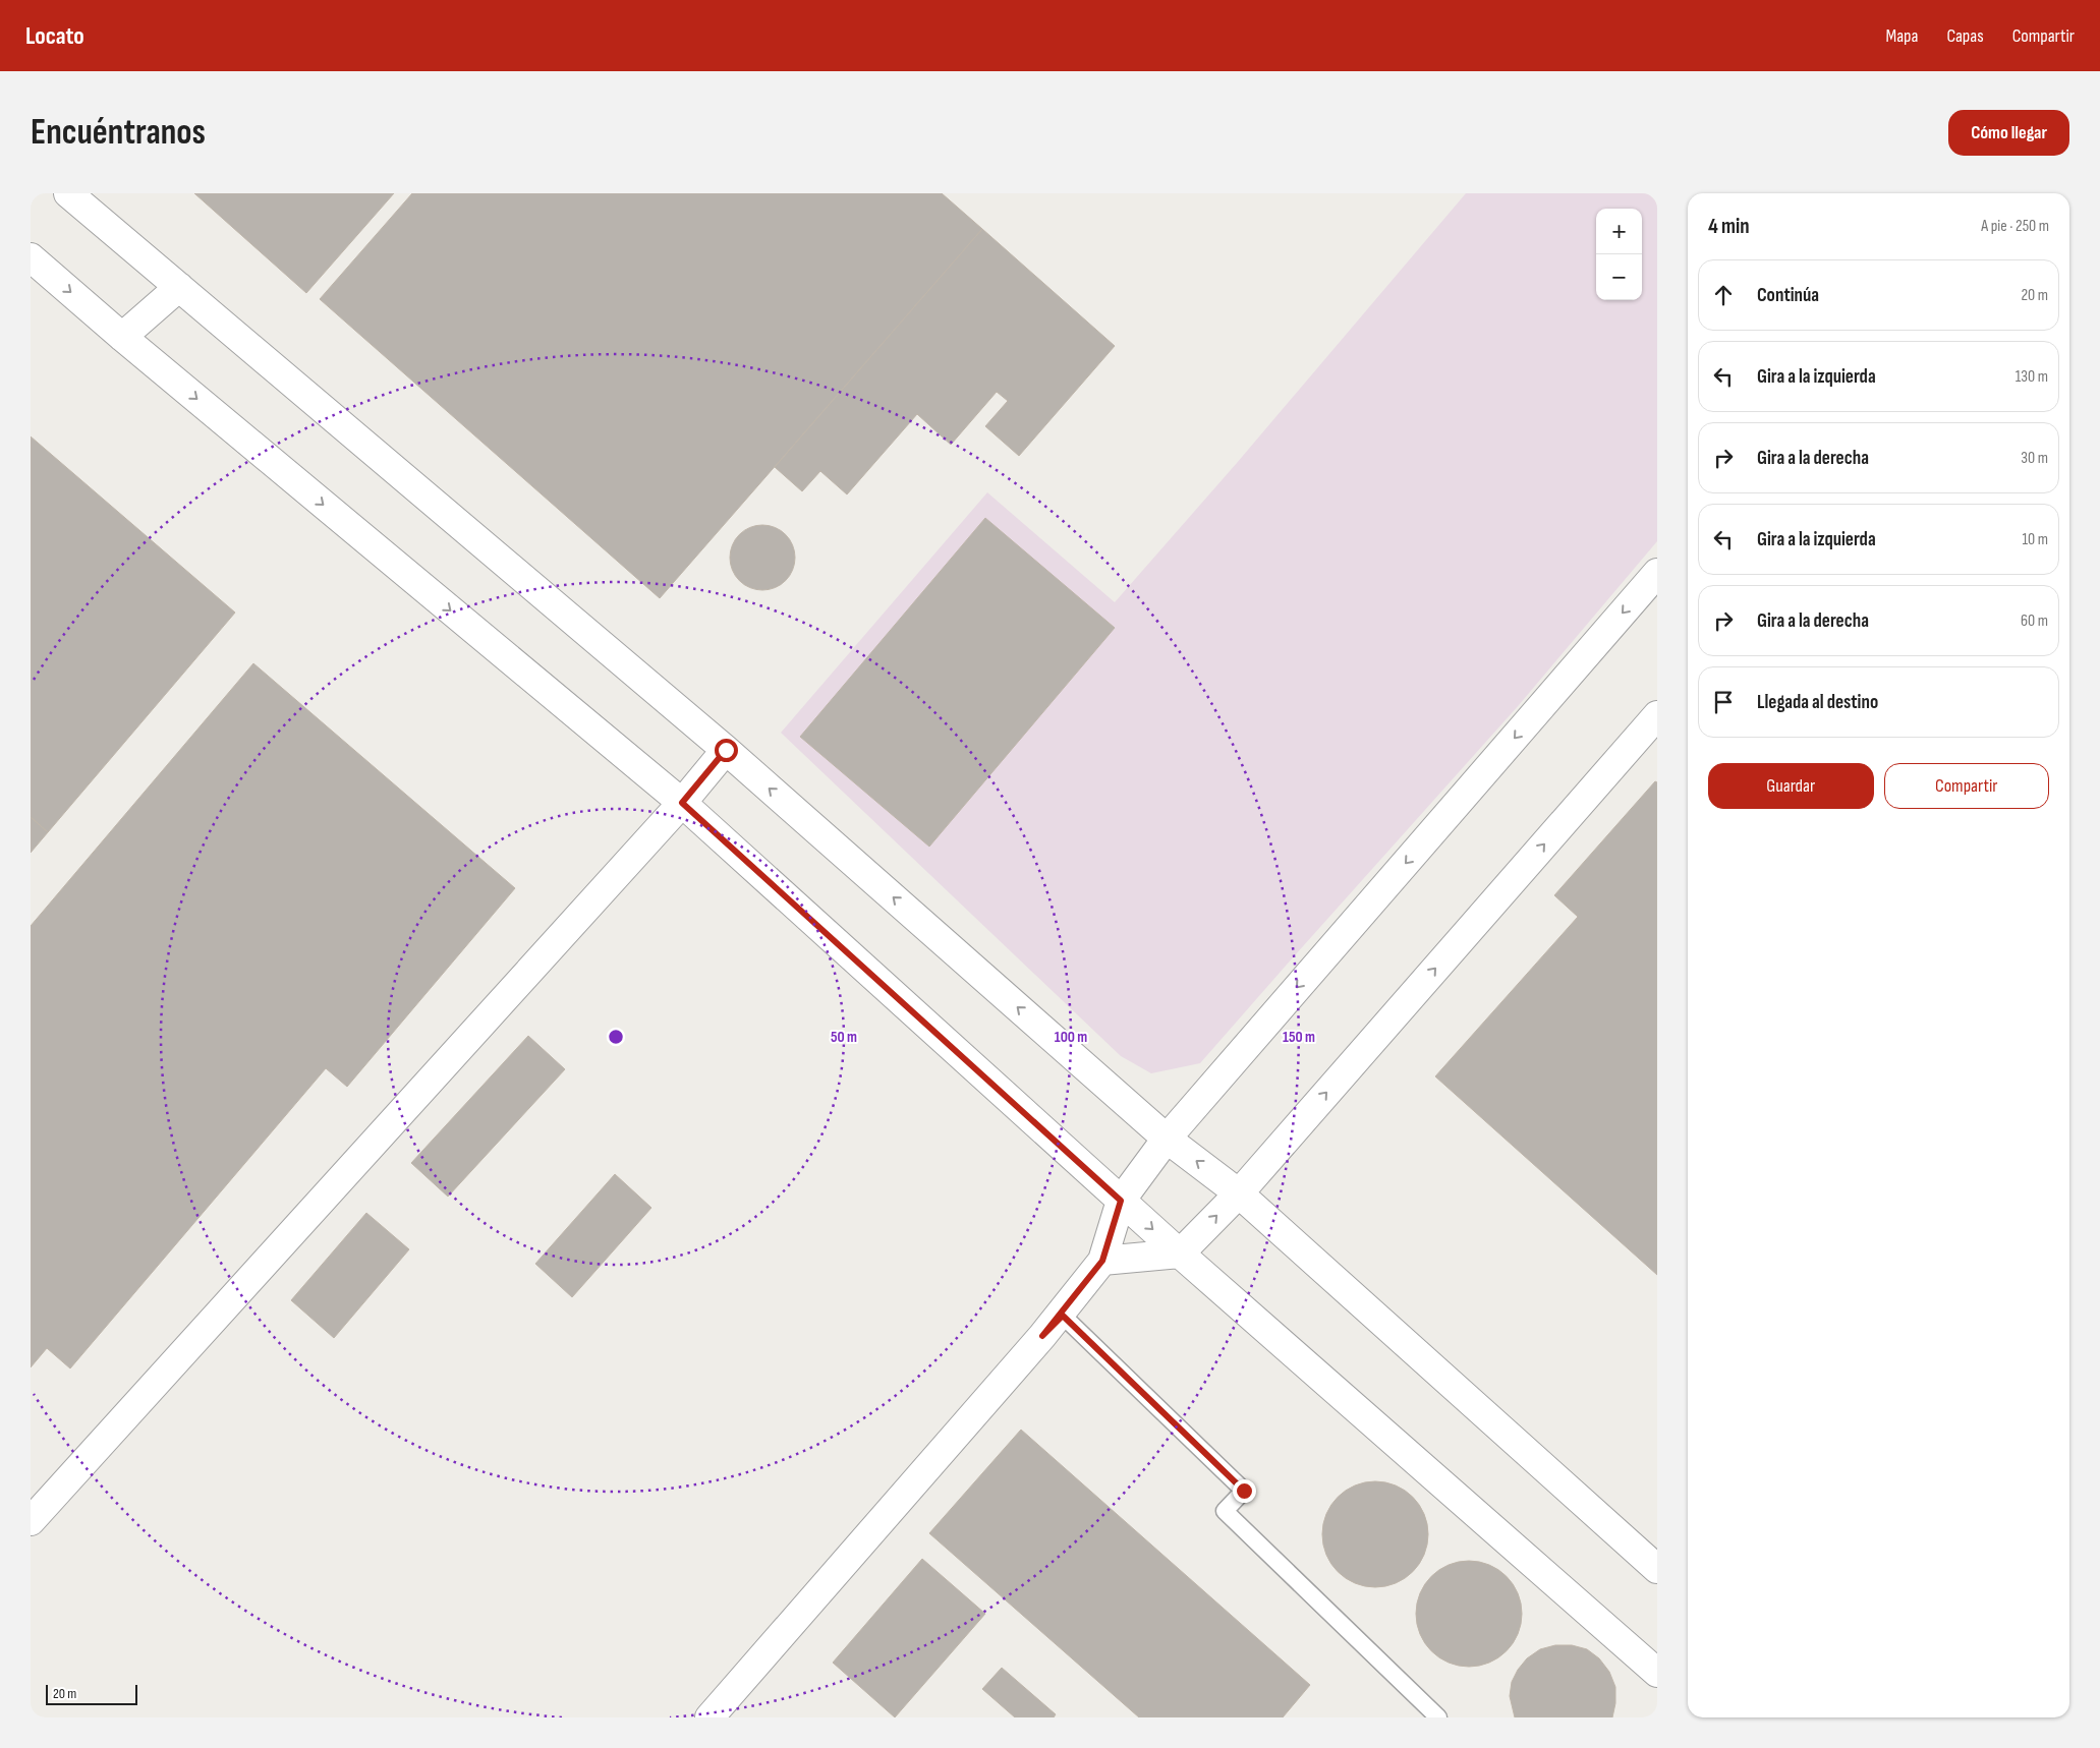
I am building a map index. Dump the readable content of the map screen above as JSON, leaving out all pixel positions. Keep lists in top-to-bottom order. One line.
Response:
{"scale_bar":"20 m","page":{"header":"Locato","nav":["Mapa","Capas","Compartir"],"buttons":["Cómo llegar",["Guardar","Compartir"]],"title":"Encuéntranos","heading":["4 min","A pie · 250 m"],"map_buttons":["+","−"],"list":[["Continúa","20 m"],["Gira a la izquierda","130 m"],["Gira a la derecha","30 m"],["Gira a la izquierda","10 m"],["Gira a la derecha","60 m"],"Llegada al destino"],"scale":"20 m"},"rings":["50 m","100 m","150 m"]}
